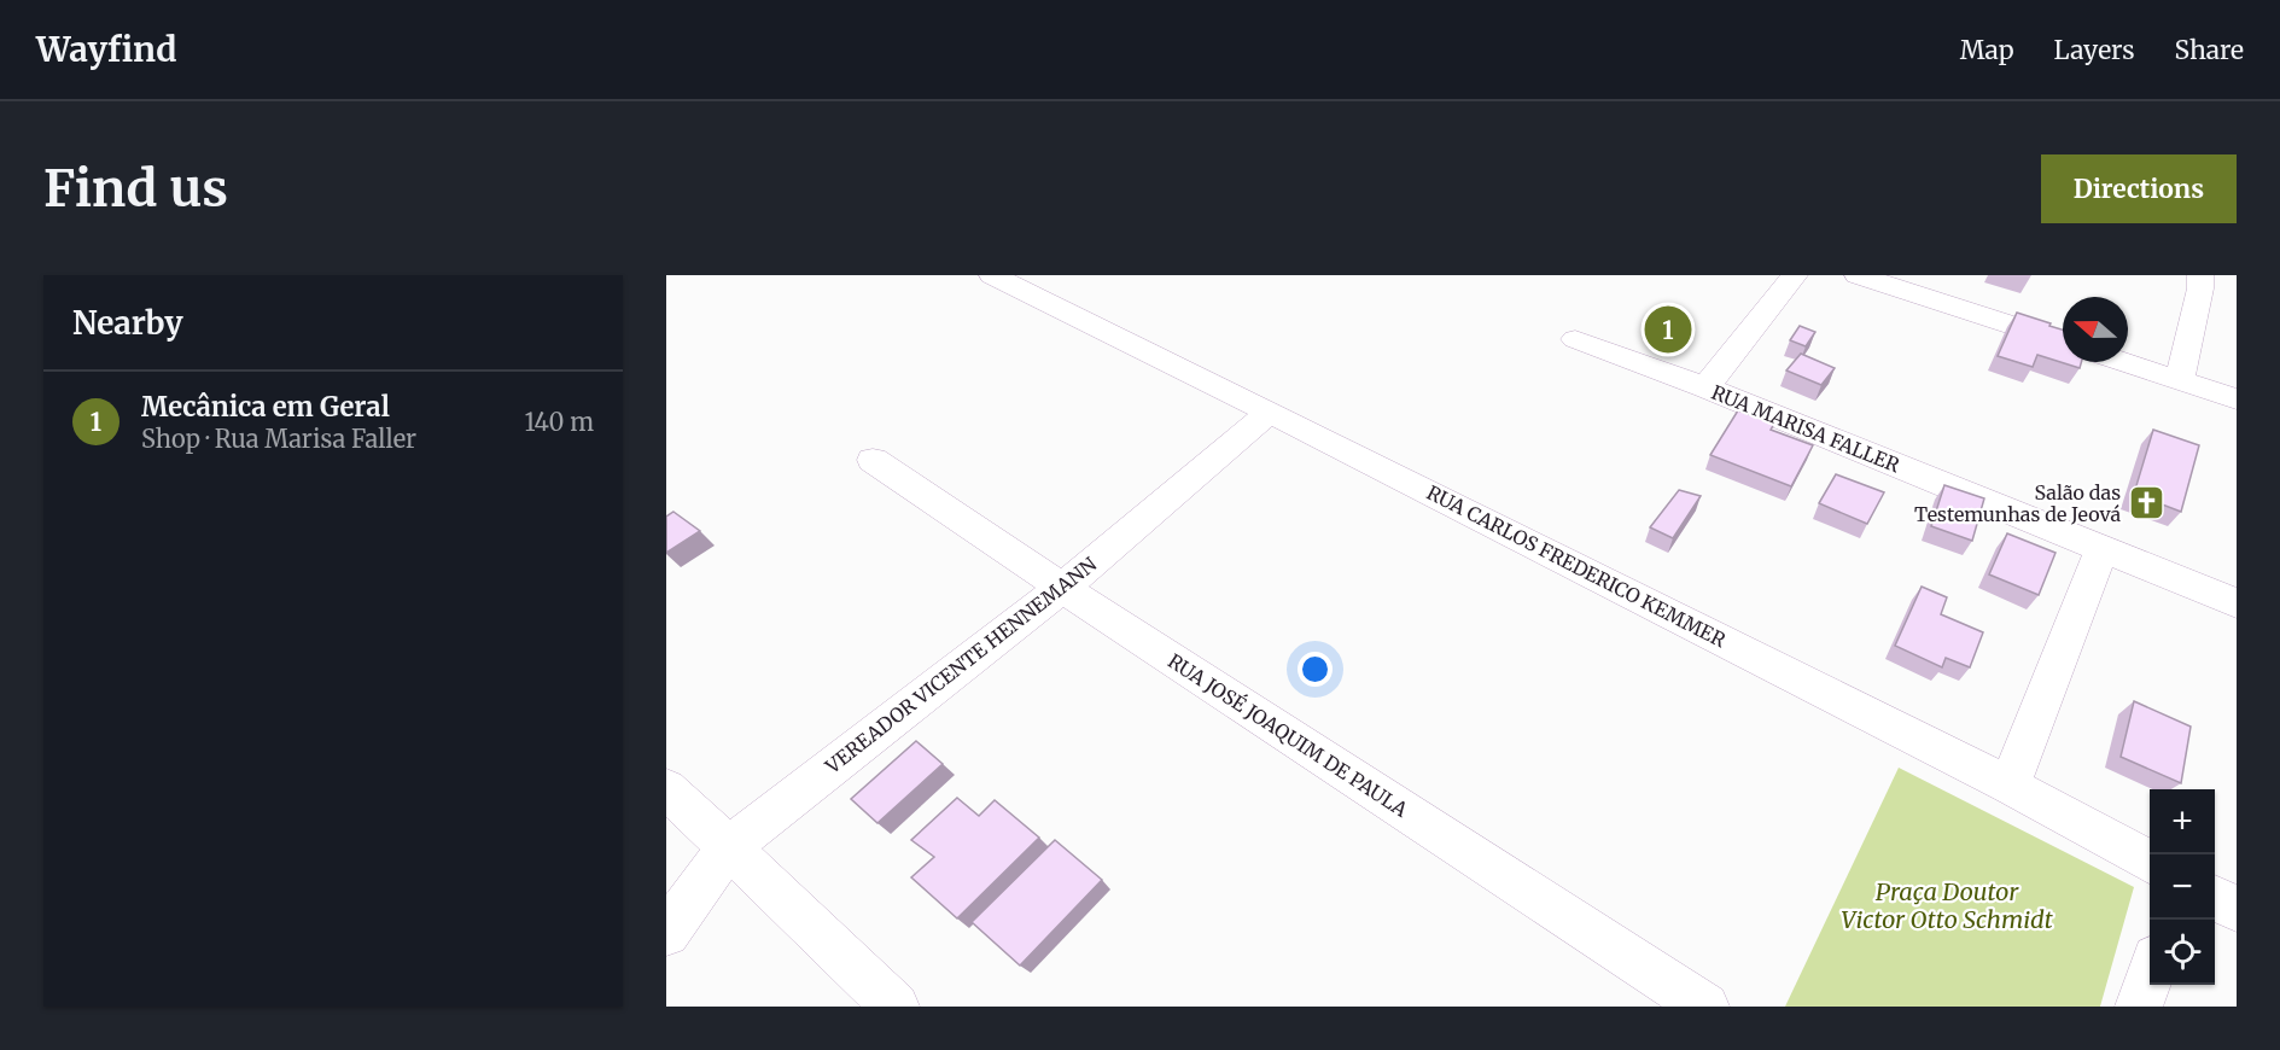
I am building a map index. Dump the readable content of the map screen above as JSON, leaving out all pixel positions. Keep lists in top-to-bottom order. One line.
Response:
{"streets":{"street":["RUA MARISA FALLER","RUA CARLOS FREDERICO KEMMER","VEREADOR VICENTE HENNEMANN","RUA JOSÉ JOAQUIM DE PAULA"]},"crossings":[["RUA CARLOS FREDERICO KEMMER","VEREADOR VICENTE HENNEMANN"],["VEREADOR VICENTE HENNEMANN","RUA JOSÉ JOAQUIM DE PAULA"]],"parks":["Praça Doutor Victor Otto Schmidt"],"places":{"church":["Salão das Testemunhas de Jeová"]},"north":"left","page":{"header":"Wayfind","nav":["Map","Layers","Share"],"buttons":"Directions","title":"Find us","heading":"Nearby","pins":"1","list":[{"mark":"1","name":"Mecânica em Geral","note":"Shop · Rua Marisa Faller","value":"140 m"}],"map_buttons":["+","−"]}}
